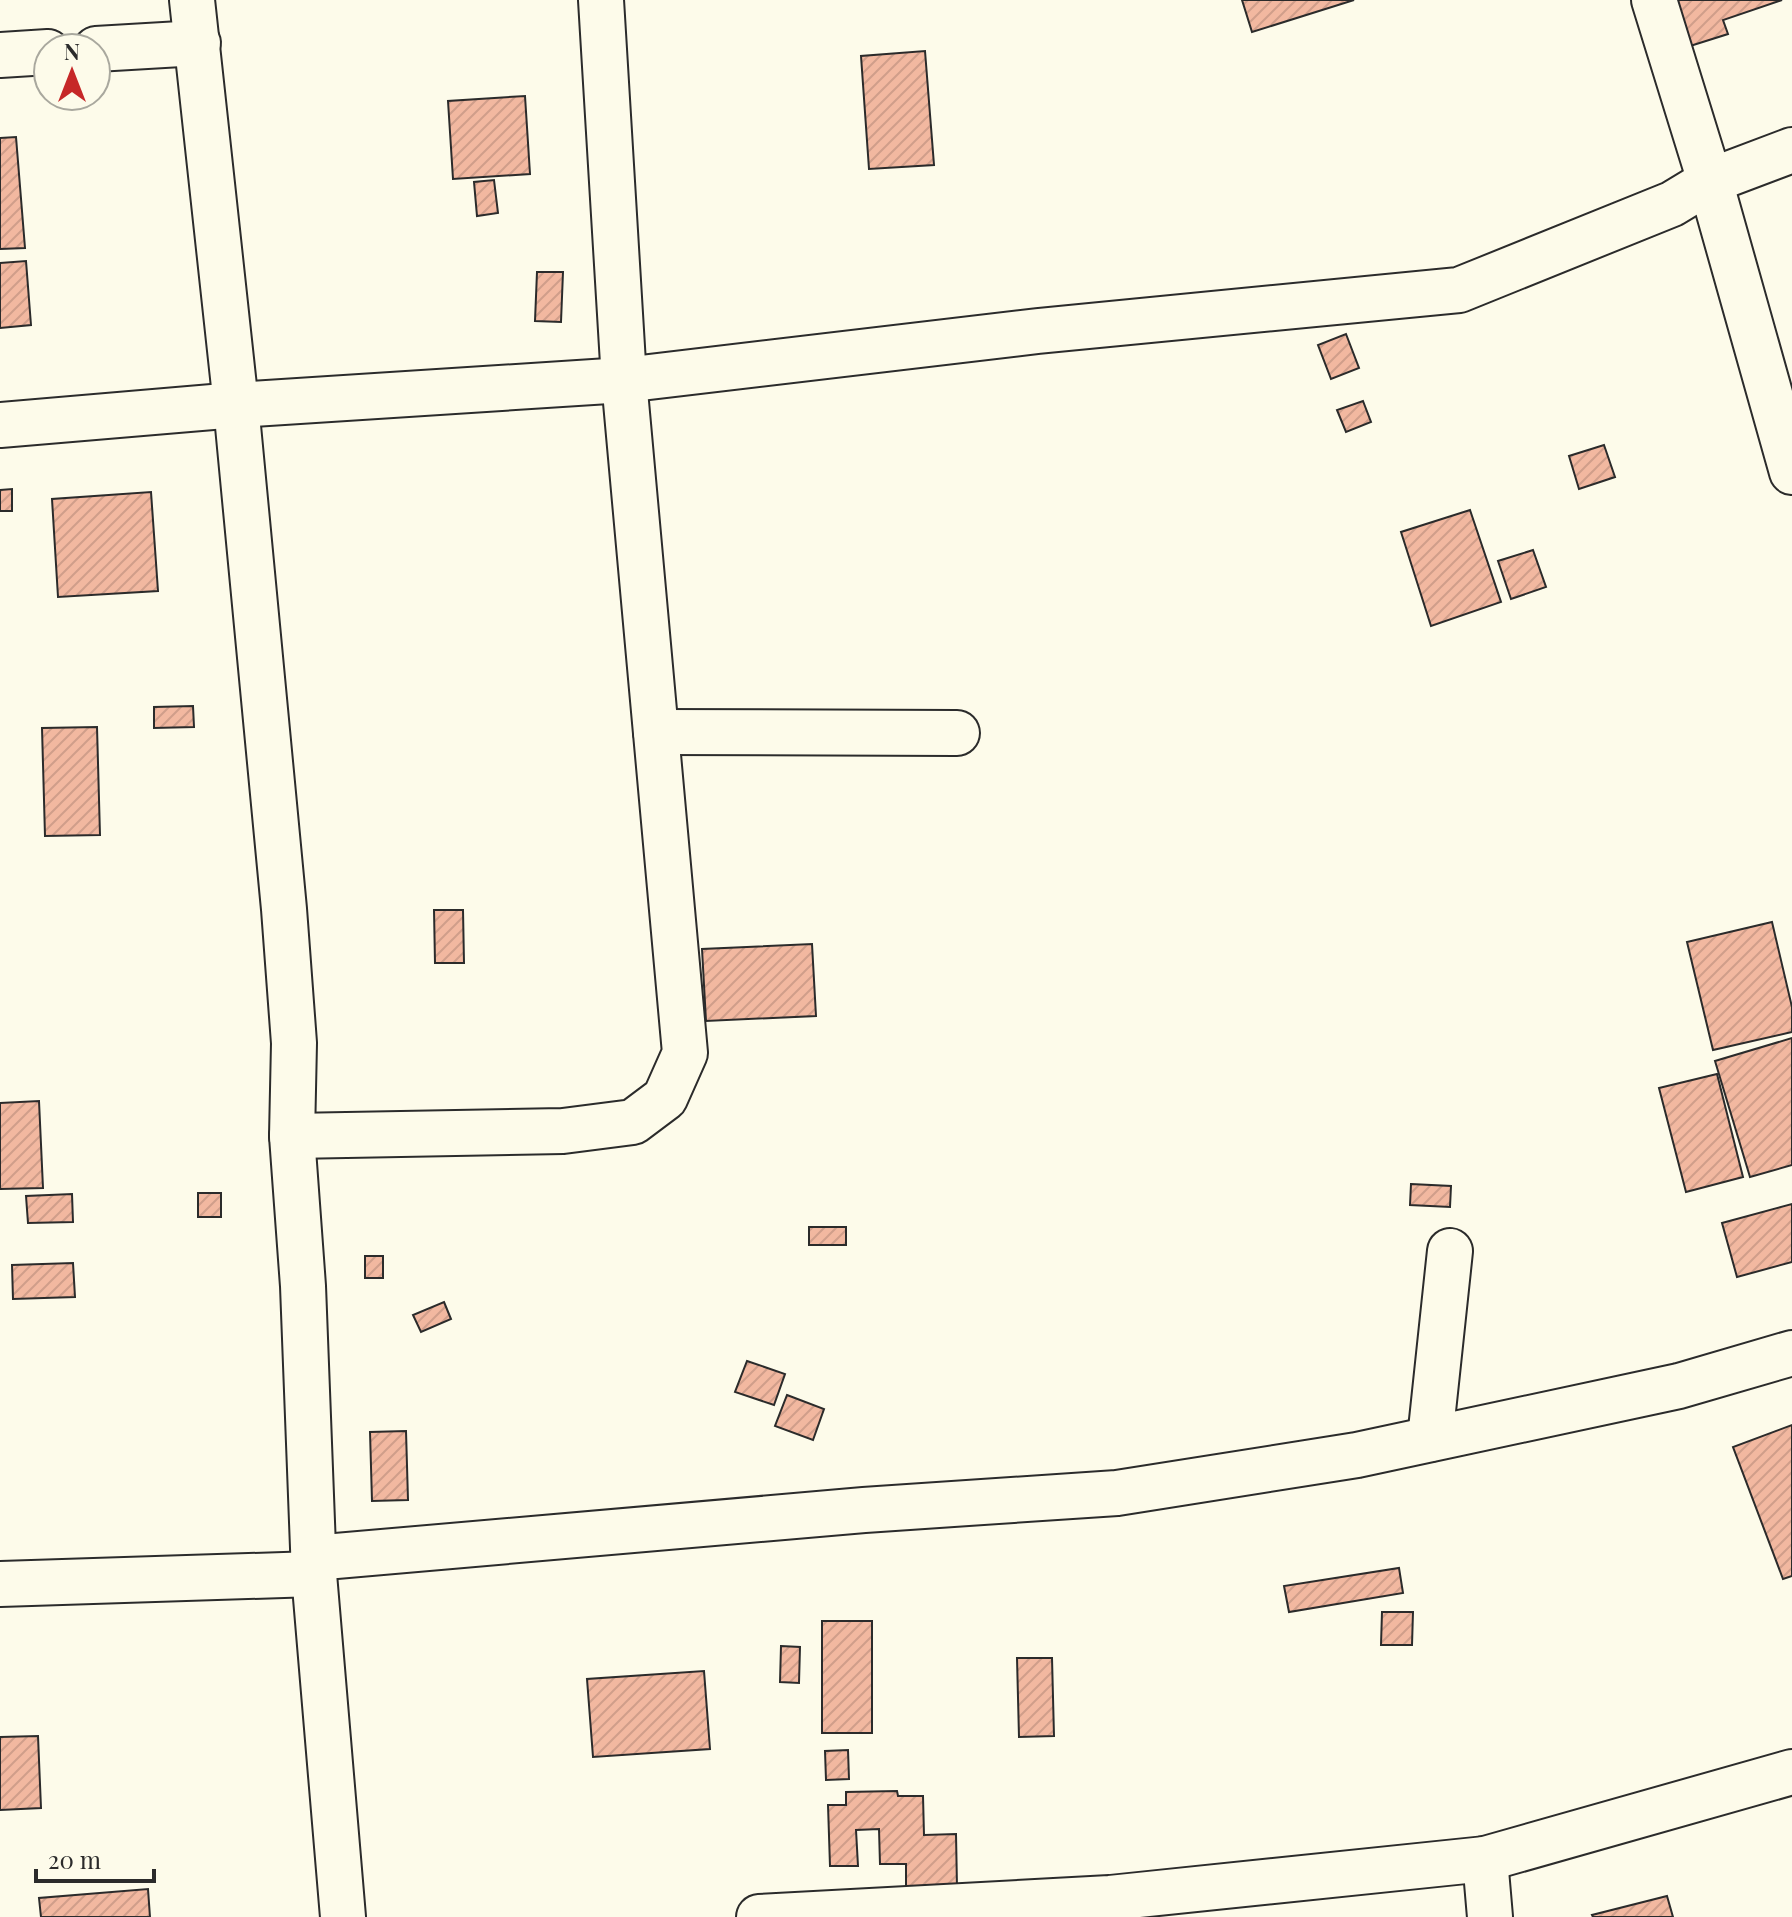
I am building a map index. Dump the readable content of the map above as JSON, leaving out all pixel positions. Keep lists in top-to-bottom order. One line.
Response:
{"scale_bar":"20 m","north":"top"}
